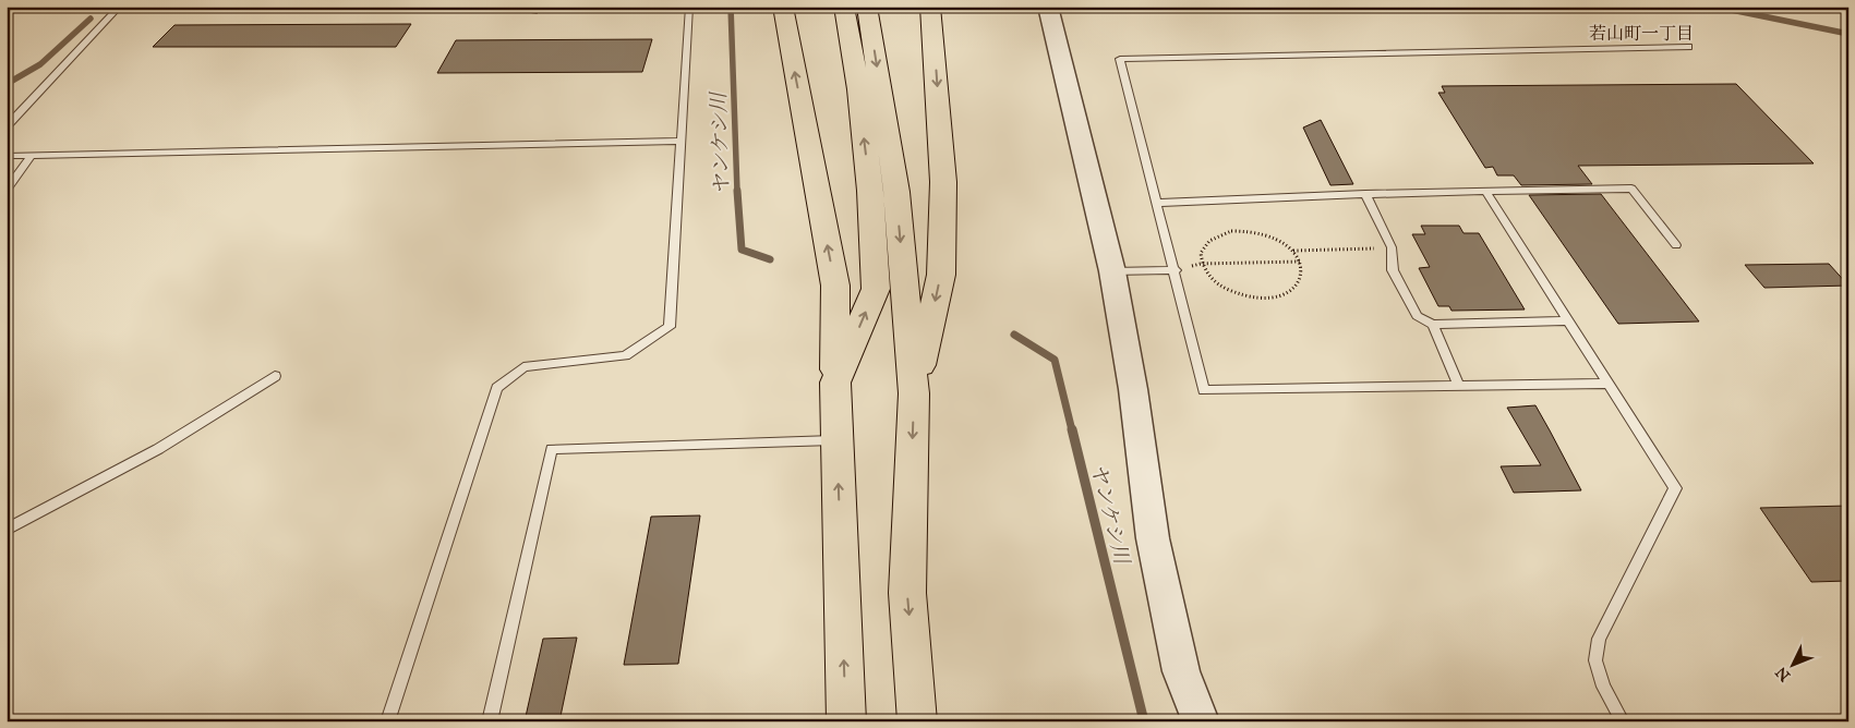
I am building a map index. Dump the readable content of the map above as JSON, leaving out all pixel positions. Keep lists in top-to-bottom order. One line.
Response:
{"districts":["若山町一丁目"],"water":["ヤンケシ川"],"north":"bottom left"}
